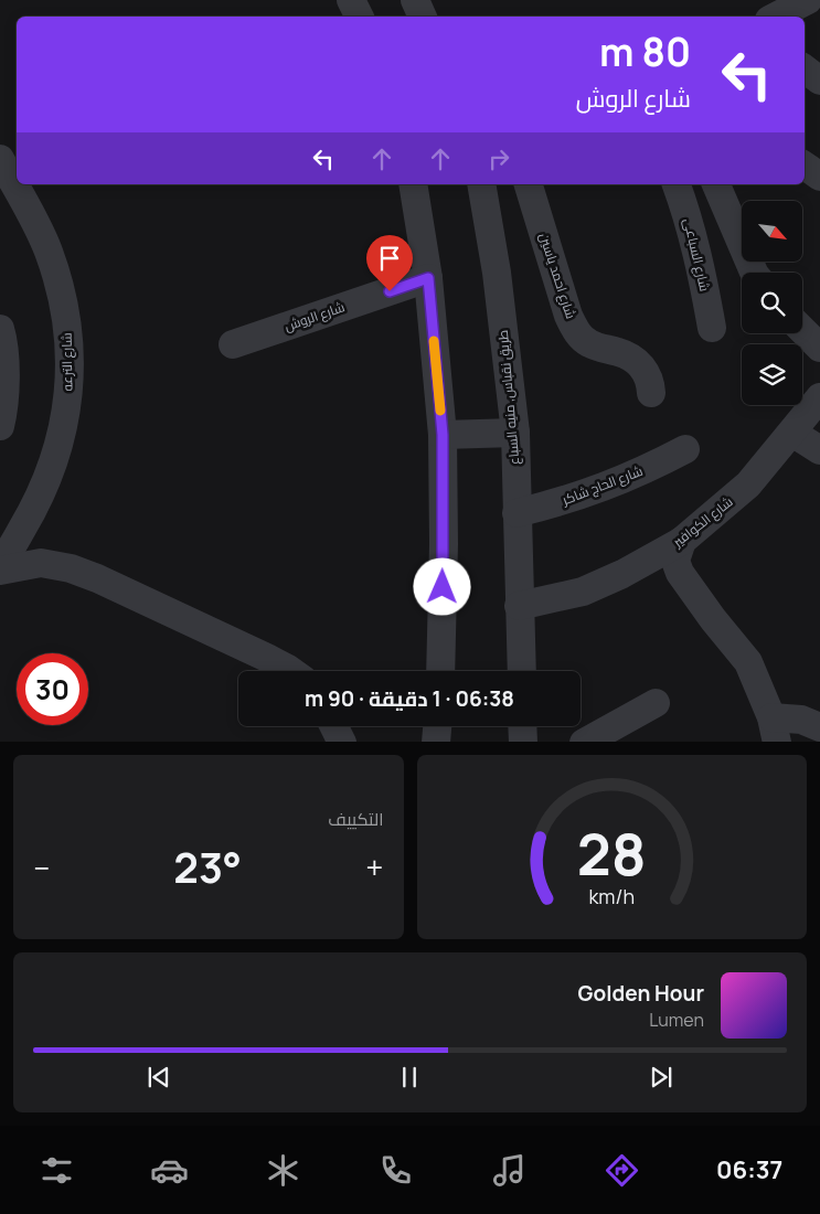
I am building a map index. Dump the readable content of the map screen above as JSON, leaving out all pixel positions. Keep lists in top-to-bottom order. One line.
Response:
{"streets":{"street":["شارع السباعى","شارع احمد ياسين","شارع الروش","شارع الترعه","طريق نقباس, منيه السباع","شارع الحاج شاكر","شارع الكوافير"]},"crossings":[["طريق نقباس, منيه السباع","شارع الحاج شاكر"],["طريق نقباس, منيه السباع","شارع الكوافير"]],"north":"bottom right","page":{"turn":["80 m","شارع الروش"],"limit":"30","trip":"06:38 · 1 دقيقة · 90 m","tile":"التكييف","heat":["−","23°","+"],"song":["Golden Hour","Lumen"],"tabs":"06:37","gauge":["28","km/h"]}}
